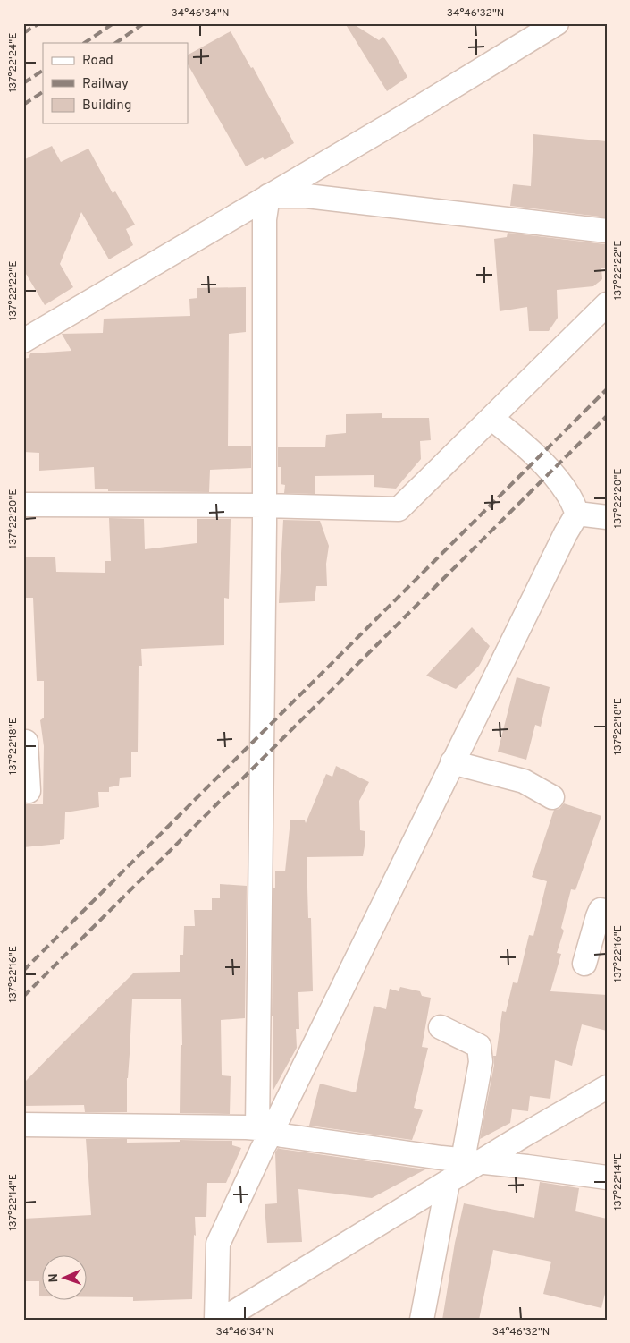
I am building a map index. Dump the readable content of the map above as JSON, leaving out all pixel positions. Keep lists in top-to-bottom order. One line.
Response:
{"legend":["Road","Railway","Building"],"north":"left","coordinates":["34°46'34\"N","34°46'32\"N","137°22'24\"E","137°22'22\"E","137°22'20\"E","137°22'18\"E","137°22'16\"E","137°22'14\"E"]}
